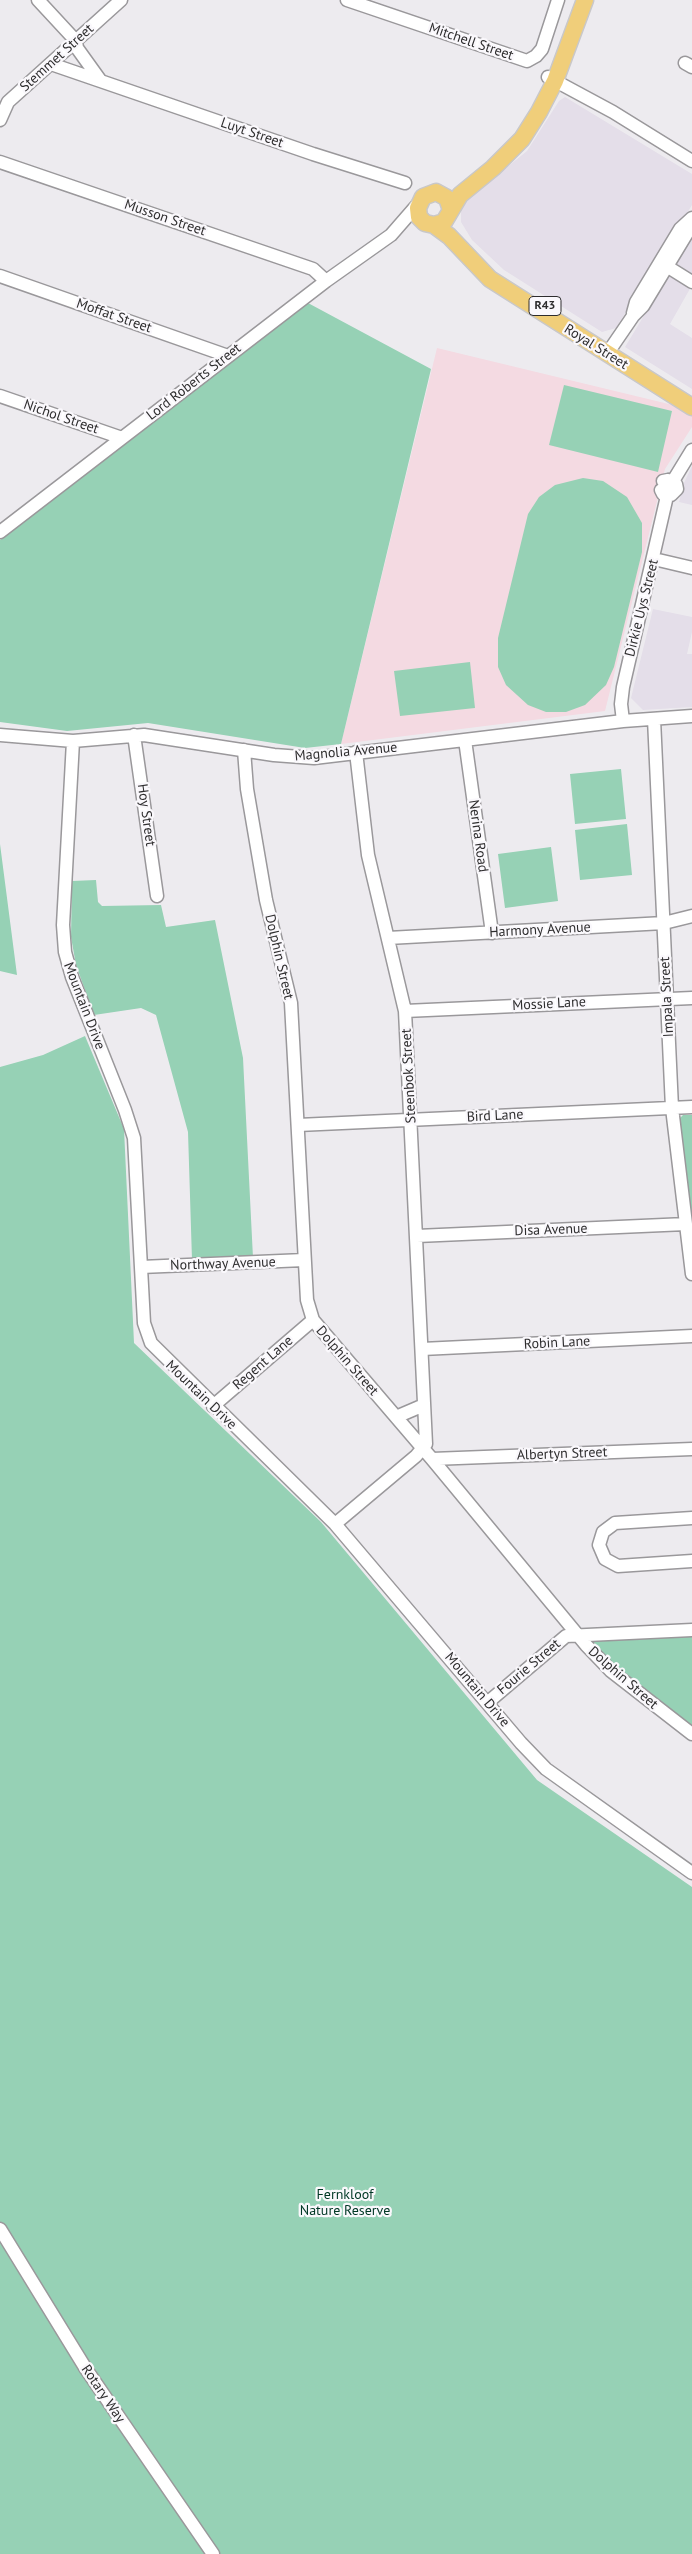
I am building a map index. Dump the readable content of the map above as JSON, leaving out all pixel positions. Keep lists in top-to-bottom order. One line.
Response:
{"streets":{"main road":["R43","Royal Street","Lord Roberts Street"],"street":["Mitchell Street","Stemmet Street","Luyt Street","Musson Street","Moffat Street","Nichol Street","Dirkie Uys Street","Magnolia Avenue","Hoy Street","Nerina Road","Harmony Avenue","Dolphin Street","Impala Street","Mossie Lane","Mountain Drive","Steenbok Street","Bird Lane","Disa Avenue","Northway Avenue","Robin Lane","Regent Lane","Albertyn Street","Fourie Street","Rotary Way"]},"crossings":[["Stemmet Street","Luyt Street"],["Musson Street","Lord Roberts Street"],["R43","Royal Street"],["R43","Lord Roberts Street"],["Moffat Street","Lord Roberts Street"],["Royal Street","Lord Roberts Street"],["Lord Roberts Street","Nichol Street"],["Dirkie Uys Street","Magnolia Avenue"],["Magnolia Avenue","Hoy Street"],["Magnolia Avenue","Nerina Road"],["Magnolia Avenue","Dolphin Street"],["Magnolia Avenue","Impala Street"],["Magnolia Avenue","Mountain Drive"],["Magnolia Avenue","Steenbok Street"],["Nerina Road","Harmony Avenue"],["Harmony Avenue","Impala Street"],["Harmony Avenue","Steenbok Street"],["Dolphin Street","Steenbok Street"],["Dolphin Street","Bird Lane"],["Dolphin Street","Northway Avenue"],["Dolphin Street","Regent Lane"],["Dolphin Street","Albertyn Street"],["Dolphin Street","Fourie Street"],["Impala Street","Mossie Lane"],["Impala Street","Bird Lane"],["Impala Street","Disa Avenue"],["Mossie Lane","Steenbok Street"],["Mountain Drive","Northway Avenue"],["Mountain Drive","Regent Lane"],["Mountain Drive","Fourie Street"],["Steenbok Street","Bird Lane"],["Steenbok Street","Disa Avenue"],["Steenbok Street","Robin Lane"]],"parks":["Fernkloof Nature Reserve"]}
